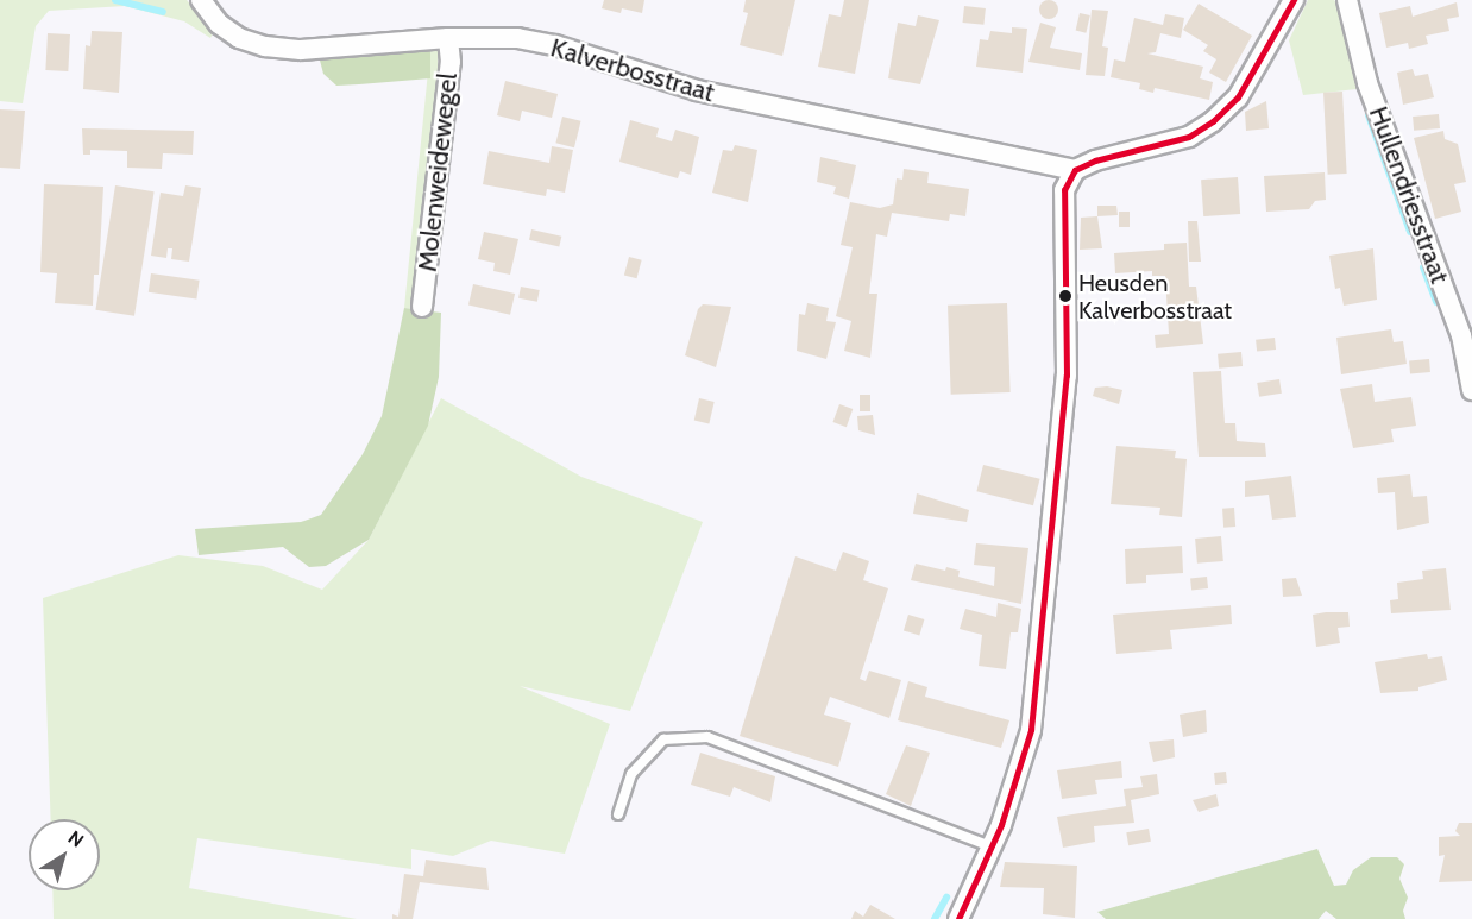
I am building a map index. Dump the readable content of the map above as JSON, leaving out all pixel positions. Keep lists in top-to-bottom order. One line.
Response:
{"streets":{"street":["Kalverbosstraat","Molenweidewegel","Hullendriesstraat"]},"crossings":[["Kalverbosstraat","Molenweidewegel"]],"places":["Heusden Kalverbosstraat"],"north":"top right"}
